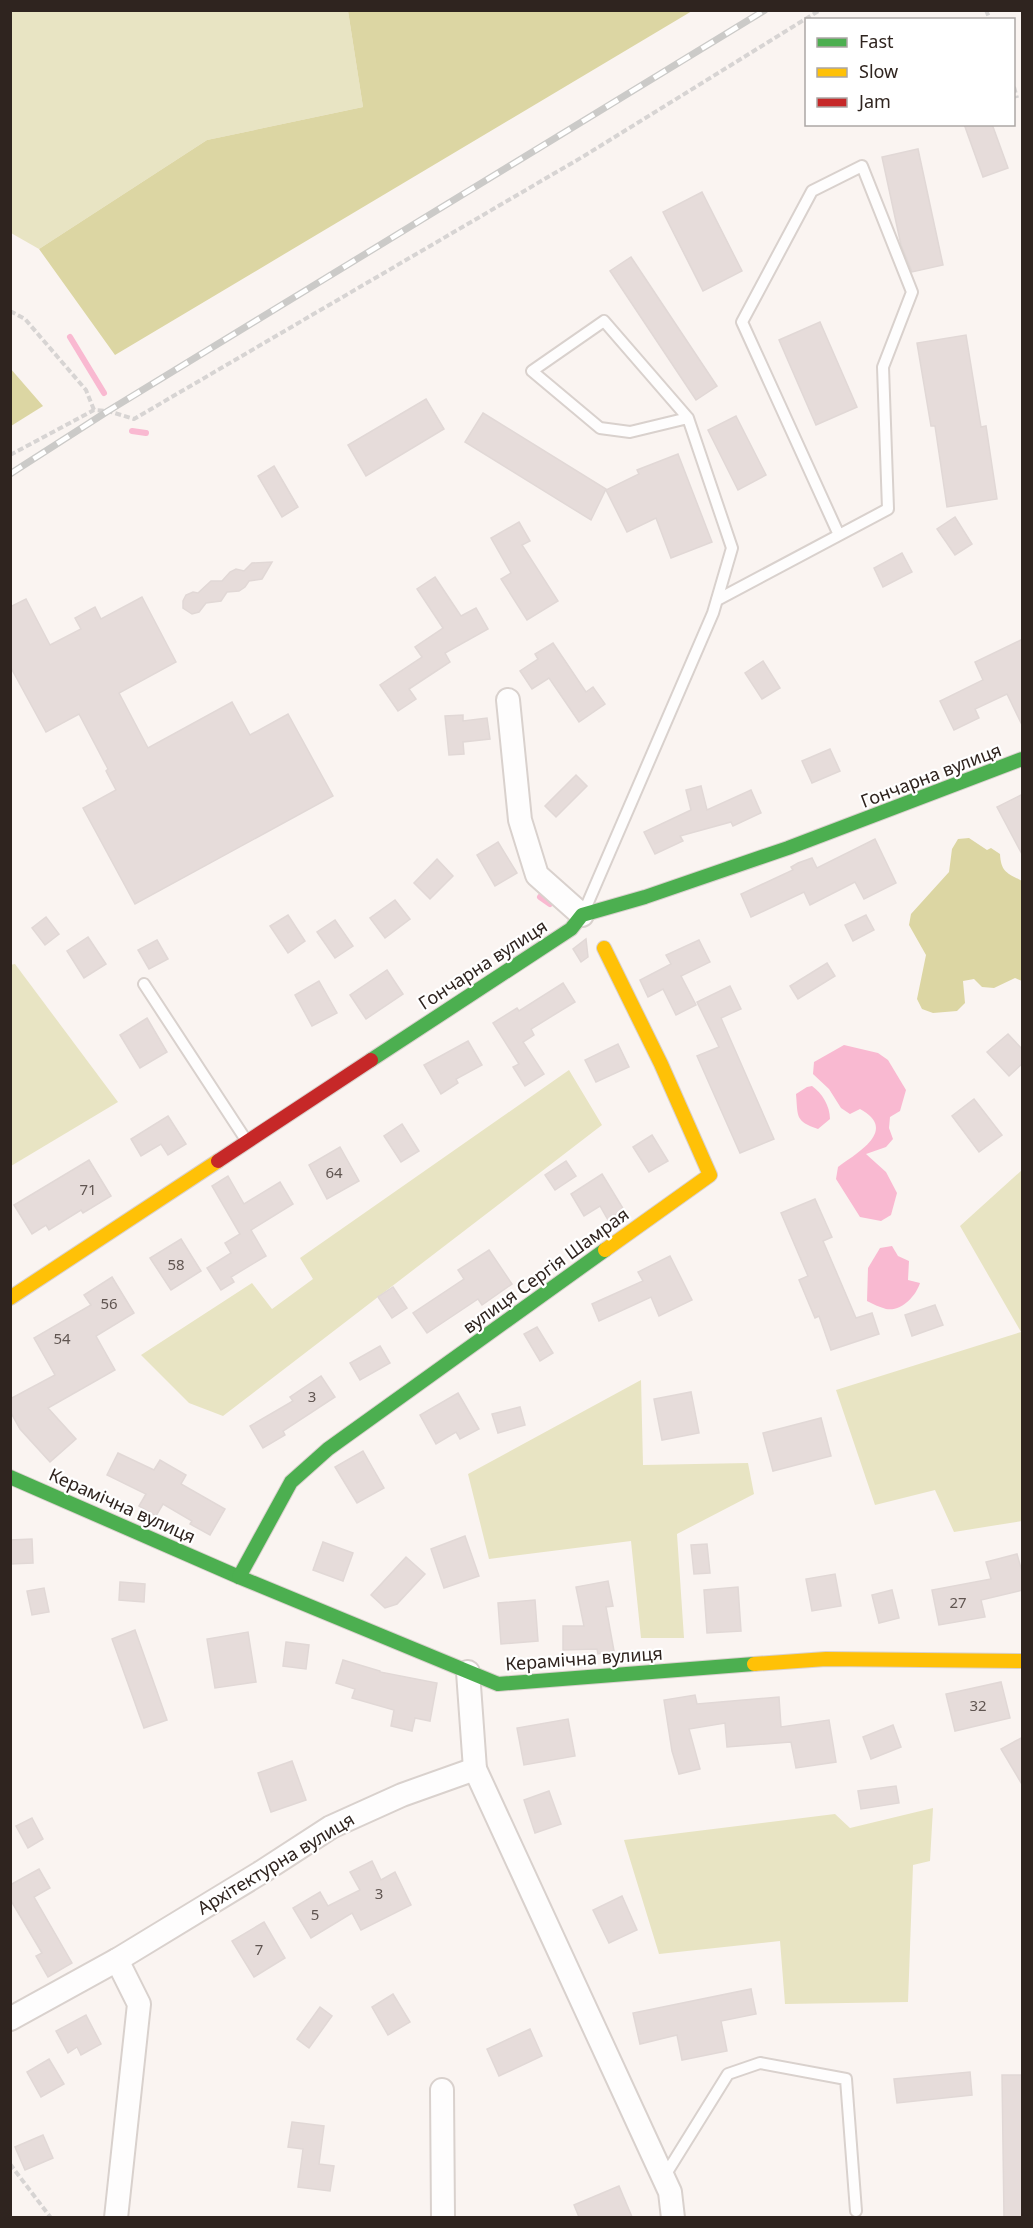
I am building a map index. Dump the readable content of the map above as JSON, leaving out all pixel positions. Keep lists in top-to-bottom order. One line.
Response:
{"streets":{"street":["Гончарна вулиця","вулиця Сергія Шамрая","Керамічна вулиця","Архітектурна вулиця"]},"crossings":[["вулиця Сергія Шамрая","Керамічна вулиця"]],"house_numbers":["64","71","58","56","54","3","27","32","3","5","7"],"legend":["Fast","Slow","Jam"]}
